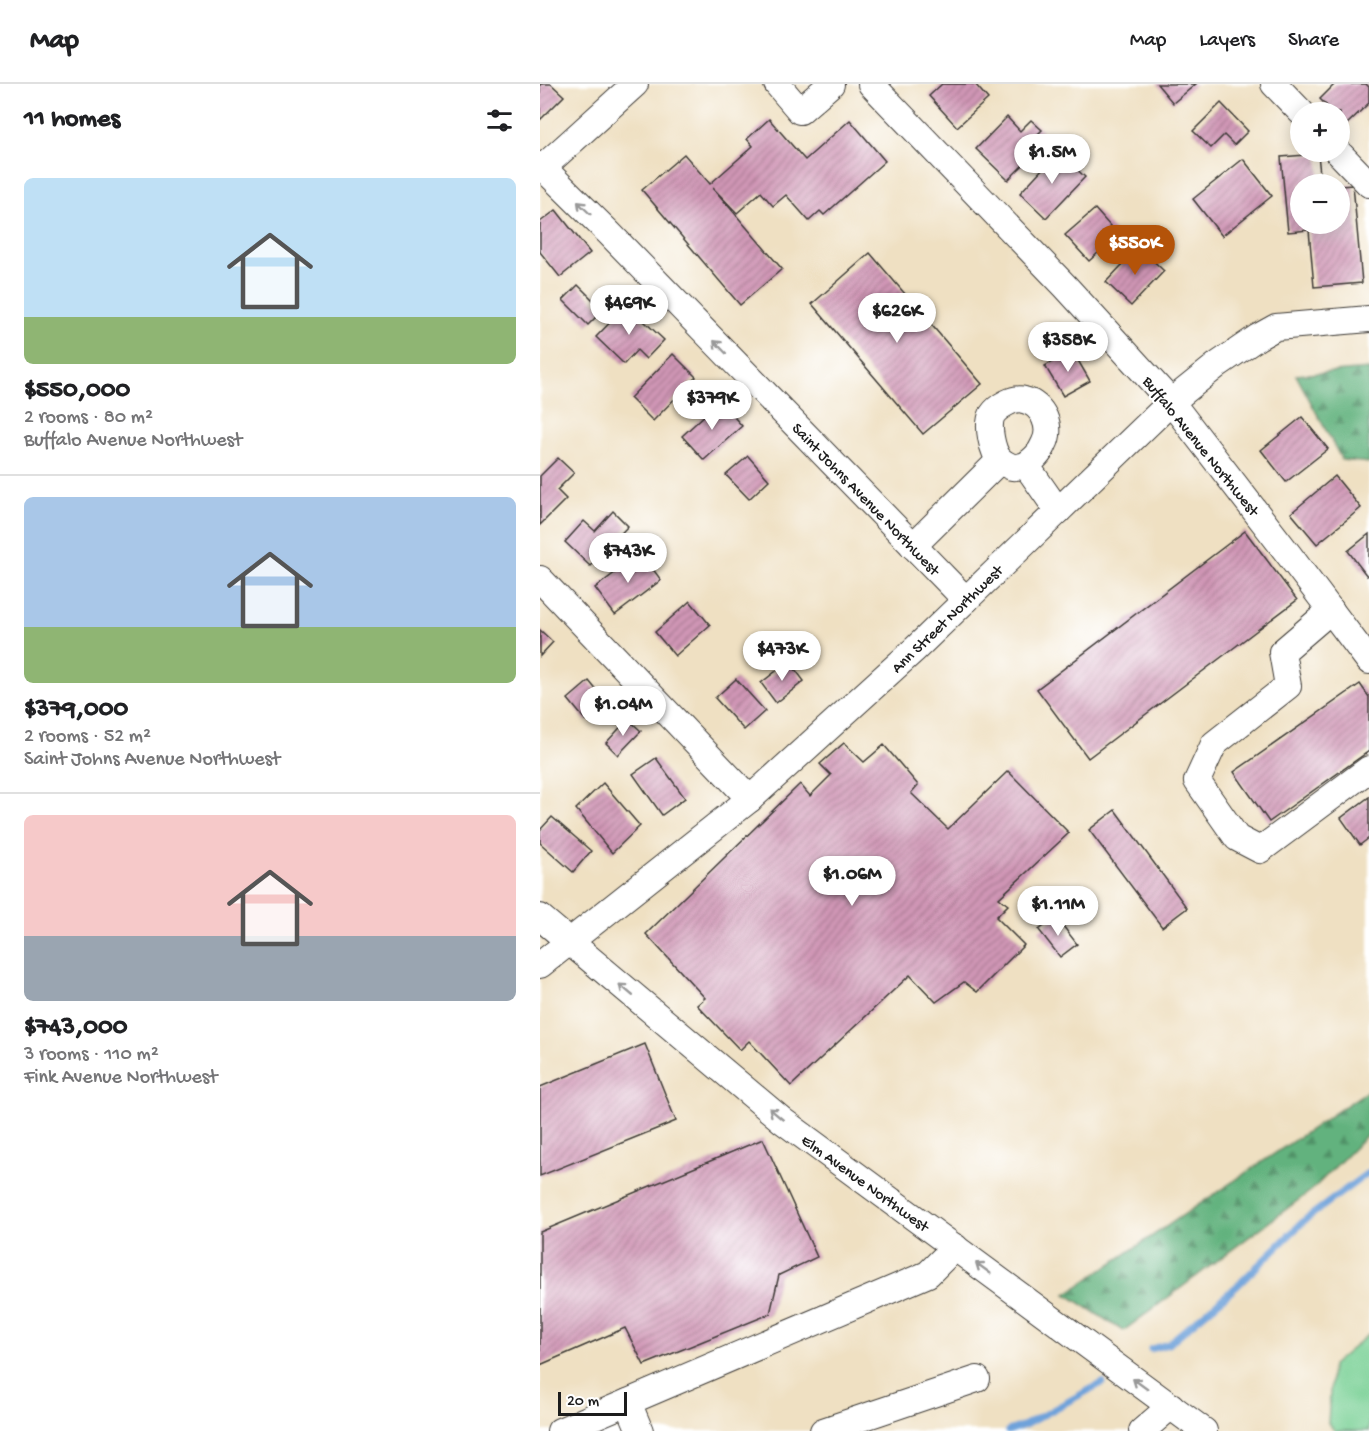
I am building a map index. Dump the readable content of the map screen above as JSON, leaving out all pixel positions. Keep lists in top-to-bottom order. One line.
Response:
{"streets":{"street":["Buffalo Avenue Northwest","Saint Johns Avenue Northwest","Ann Street Northwest","Elm Avenue Northwest"]},"crossings":[["Buffalo Avenue Northwest","Ann Street Northwest"],["Saint Johns Avenue Northwest","Ann Street Northwest"],["Ann Street Northwest","Elm Avenue Northwest"]],"one_way":["Saint Johns Avenue Northwest","Elm Avenue Northwest"],"scale_bar":"20 m","page":{"header":"Map","nav":["Map","Layers","Share"],"heading":"11 homes","map_buttons":["+","−"],"price":["$1.5M","$550K","$469K","$626K","$358K","$379K","$743K","$473K","$1.04M","$1.06M","$1.11M"],"list":[{"name":"$550,000","note":"2 rooms · 80 m² · Buffalo Avenue Northwest"},{"name":"$379,000","note":"2 rooms · 52 m² · Saint Johns Avenue Northwest"},{"name":"$743,000","note":"3 rooms · 110 m² · Fink Avenue Northwest"}],"scale":"20 m"}}
